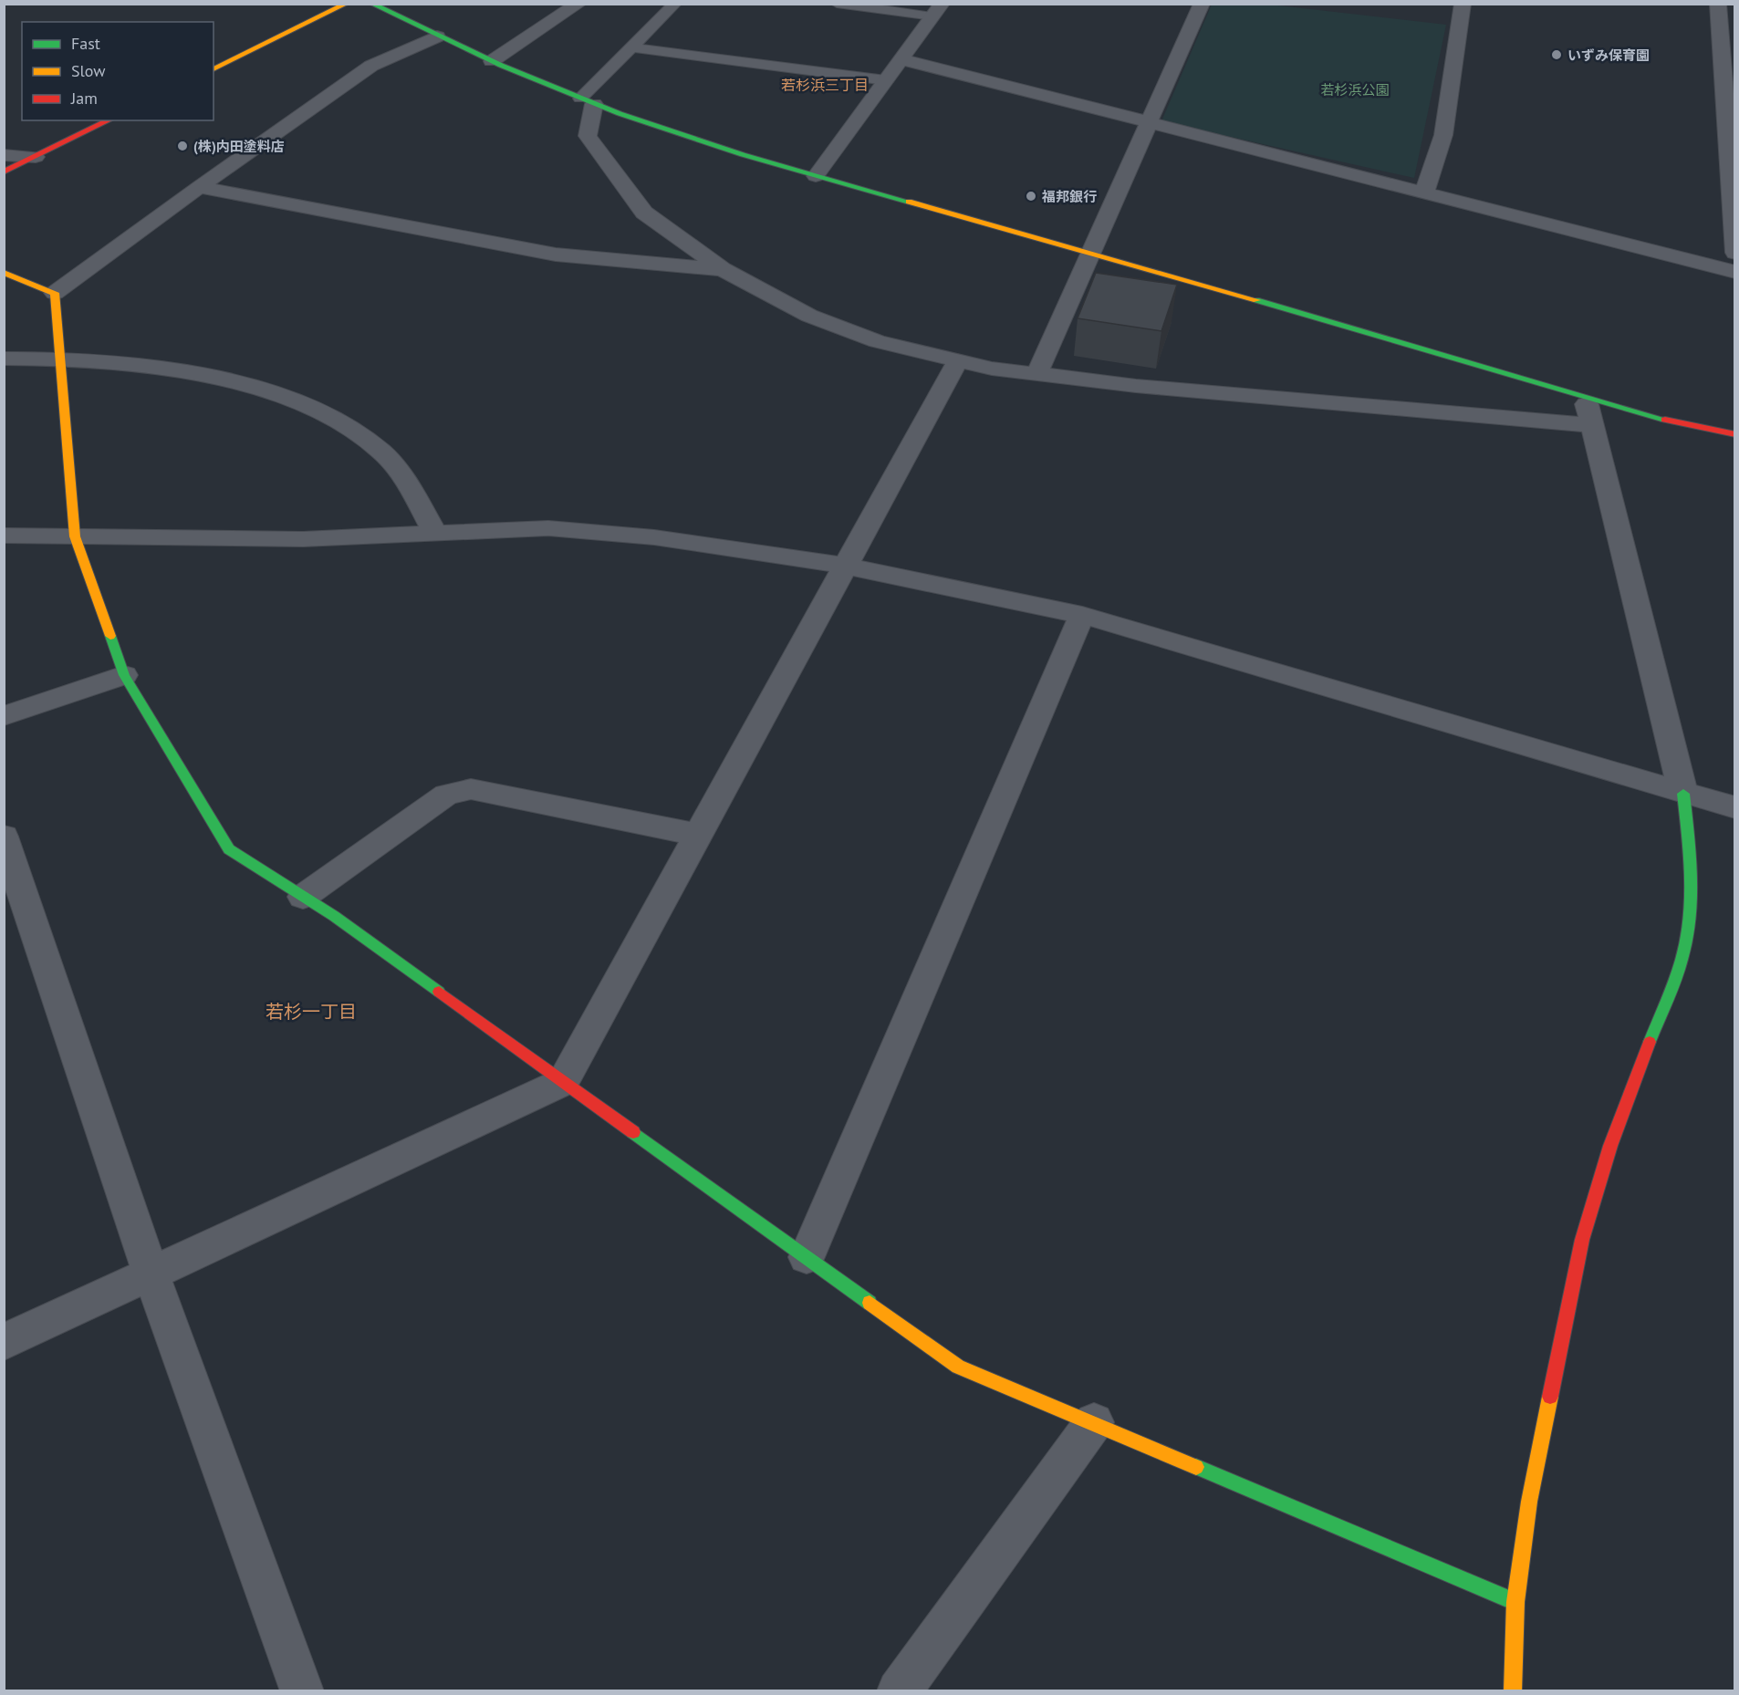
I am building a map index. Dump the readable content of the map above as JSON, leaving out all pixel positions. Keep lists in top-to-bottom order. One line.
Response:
{"districts":["若杉浜三丁目","若杉一丁目"],"parks":["若杉浜公園"],"places":["いずみ保育園","(株)内田塗料店","福邦銀行"],"legend":["Fast","Slow","Jam"]}
